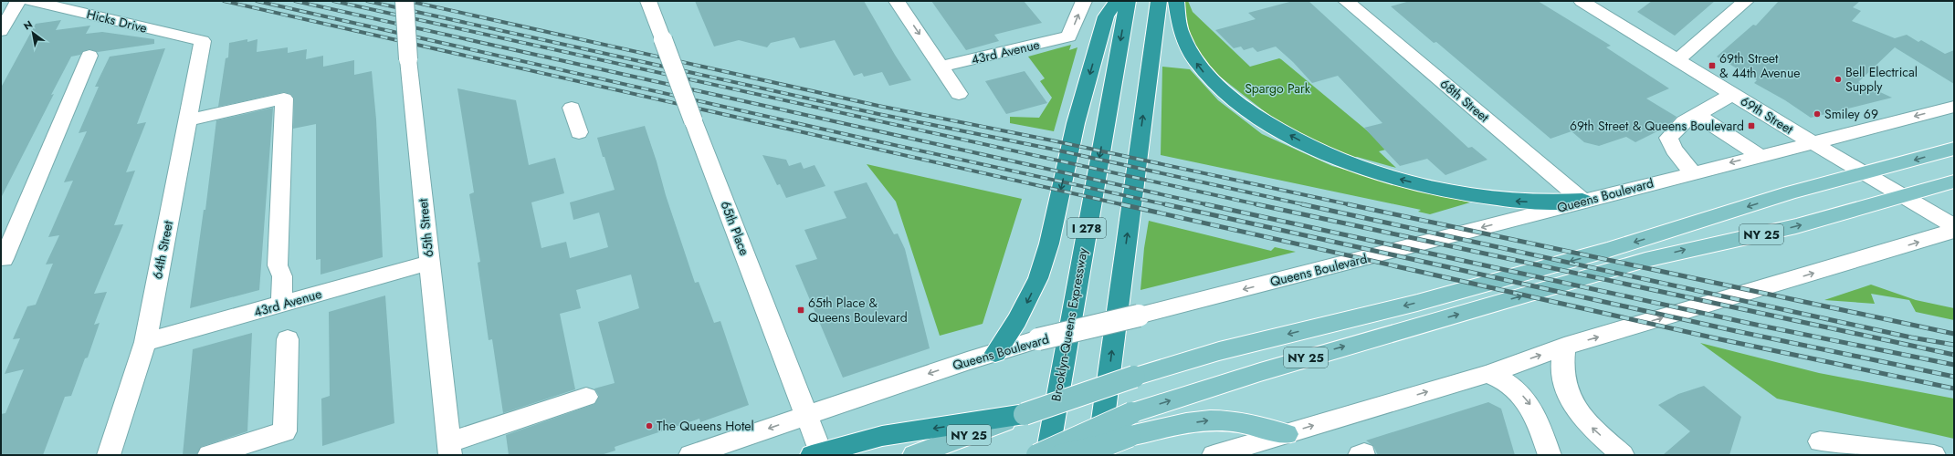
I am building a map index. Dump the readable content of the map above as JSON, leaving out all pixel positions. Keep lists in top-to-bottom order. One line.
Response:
{"streets":{"highway":["I 278","Brooklyn-Queens Expressway"],"main road":["NY 25"],"street":["Hicks Drive","43rd Avenue","68th Street","69th Street","Queens Boulevard","65th Street","65th Place","64th Street"]},"crossings":[["Hicks Drive","64th Street"],["43rd Avenue","65th Street"],["43rd Avenue","64th Street"],["68th Street","Queens Boulevard"],["69th Street","Queens Boulevard"],["69th Street","NY 25"],["Queens Boulevard","65th Place"]],"parks":["Spargo Park"],"places":{"transit":["69th Street & 44th Avenue","69th Street & Queens Boulevard","65th Place & Queens Boulevard"],"other":["Bell Electrical Supply","Smiley 69","The Queens Hotel"]},"north":"top left"}
